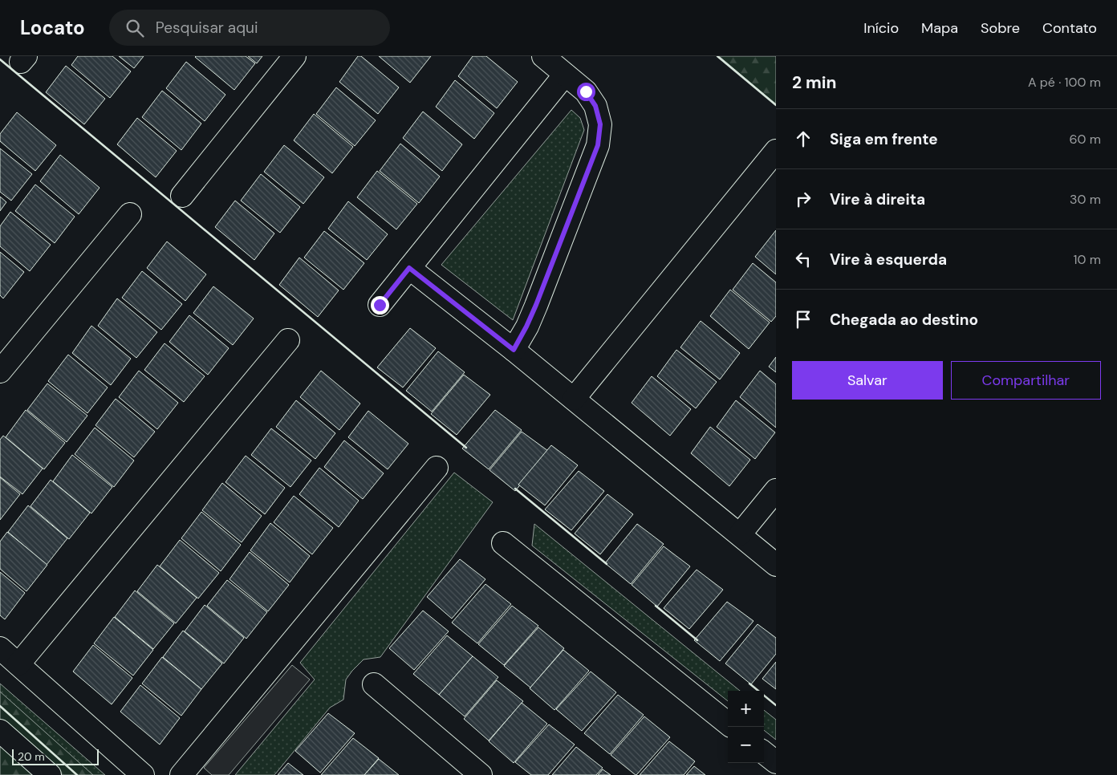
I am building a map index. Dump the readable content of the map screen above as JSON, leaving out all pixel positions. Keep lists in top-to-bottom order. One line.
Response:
{"scale_bar":"20 m","page":{"header":"Locato","search":"Pesquisar aqui","nav":["Início","Mapa","Sobre","Contato"],"heading":["2 min","A pé · 100 m"],"list":[["Siga em frente","60 m"],["Vire à direita","30 m"],["Vire à esquerda","10 m"],"Chegada ao destino"],"buttons":["Salvar","Compartilhar"],"map_buttons":["+","−"],"scale":"20 m"}}
